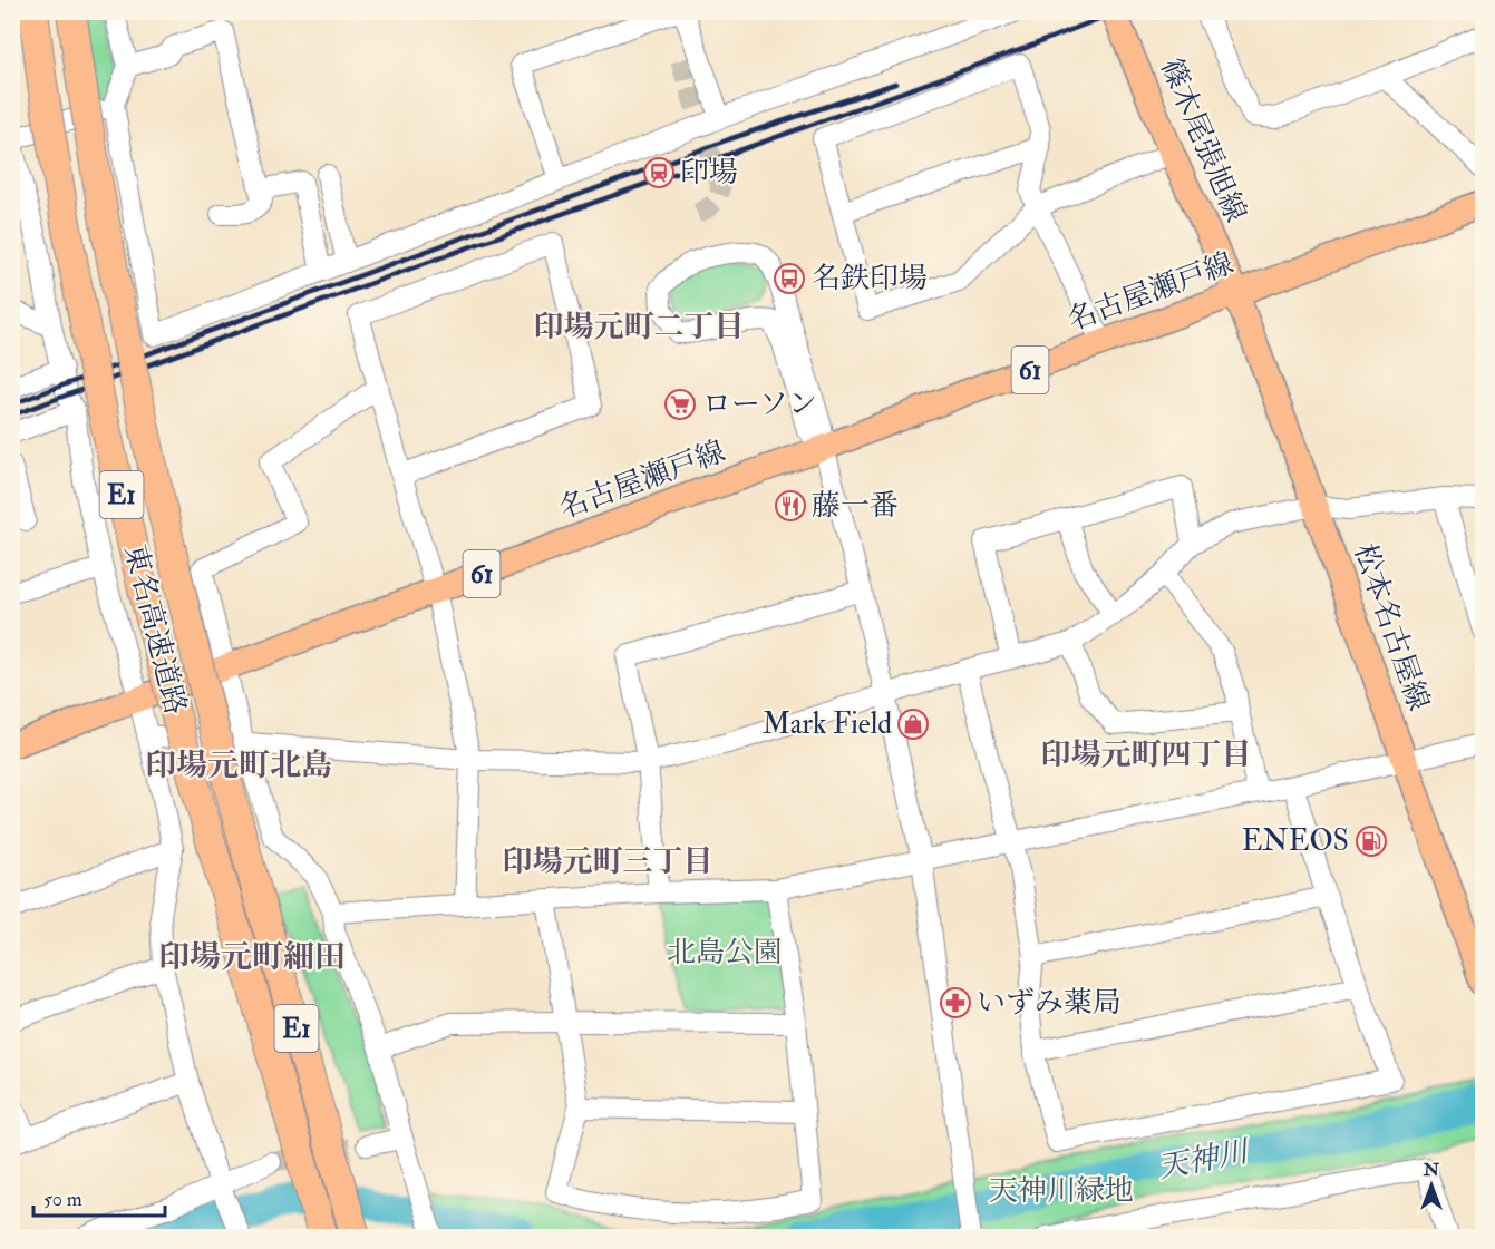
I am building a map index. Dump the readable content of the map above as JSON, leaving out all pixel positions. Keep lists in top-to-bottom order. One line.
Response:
{"streets":{"highway":["E1","東名高速道路"],"main road":["篠木尾張旭線","名古屋瀬戸線","61","松本名古屋線"]},"crossings":[["篠木尾張旭線","名古屋瀬戸線"],["篠木尾張旭線","松本名古屋線"],["名古屋瀬戸線","松本名古屋線"]],"districts":["印場元町二丁目","印場元町四丁目","印場元町北島","印場元町三丁目","印場元町細田"],"water":["天神川"],"parks":["北島公園","天神川緑地"],"places":{"station":["印場"],"bus stop":["名鉄印場"],"supermarket":["ローソン"],"restaurant":["藤一番"],"shop":["Mark Field"],"fuel station":["ENEOS"],"pharmacy":["いずみ薬局"]},"scale_bar":"50 m","north":"top"}
